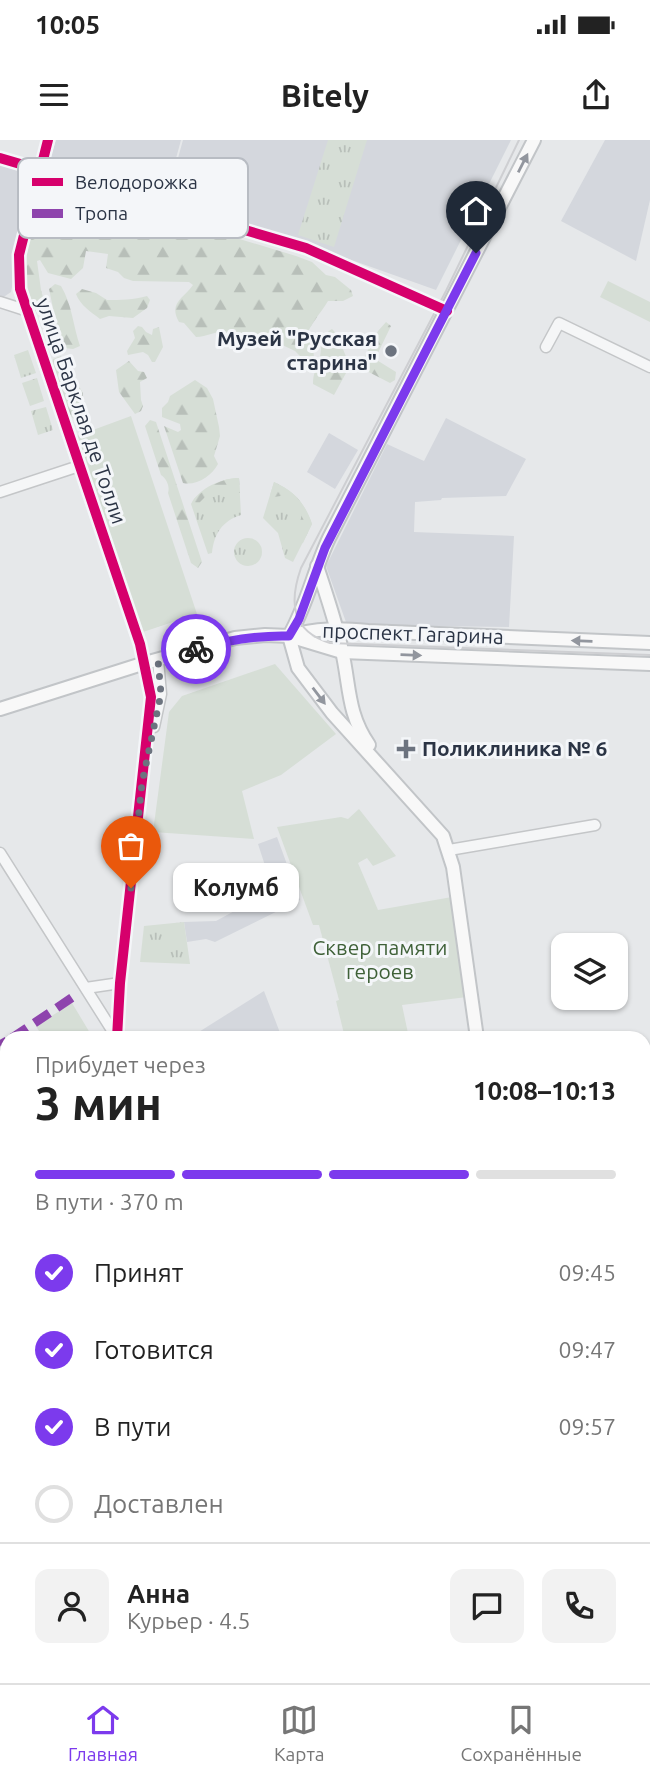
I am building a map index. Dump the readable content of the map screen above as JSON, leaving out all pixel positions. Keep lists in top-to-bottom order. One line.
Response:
{"streets":{"main road":["проспект Гагарина"],"street":["улица Барклая де Толли"]},"parks":["Сквер памяти героев"],"places":{"other":["Музей \"Русская старина\"","Колумб"],"health":["Поликлиника № 6"]},"legend":["Велодорожка","Тропа"],"page":{"status":"10:05","header":"Bitely","bubble":"Колумб","heading":["3 мин","Прибудет через","10:08–10:13"],"panel":["Анна","Курьер · 4.5"],"bar":"В пути · 370 m","list":[["Принят","09:45"],["Готовится","09:47"],["В пути","09:57"],"Доставлен"],"tabs":["Главная","Карта","Сохранённые"]}}
